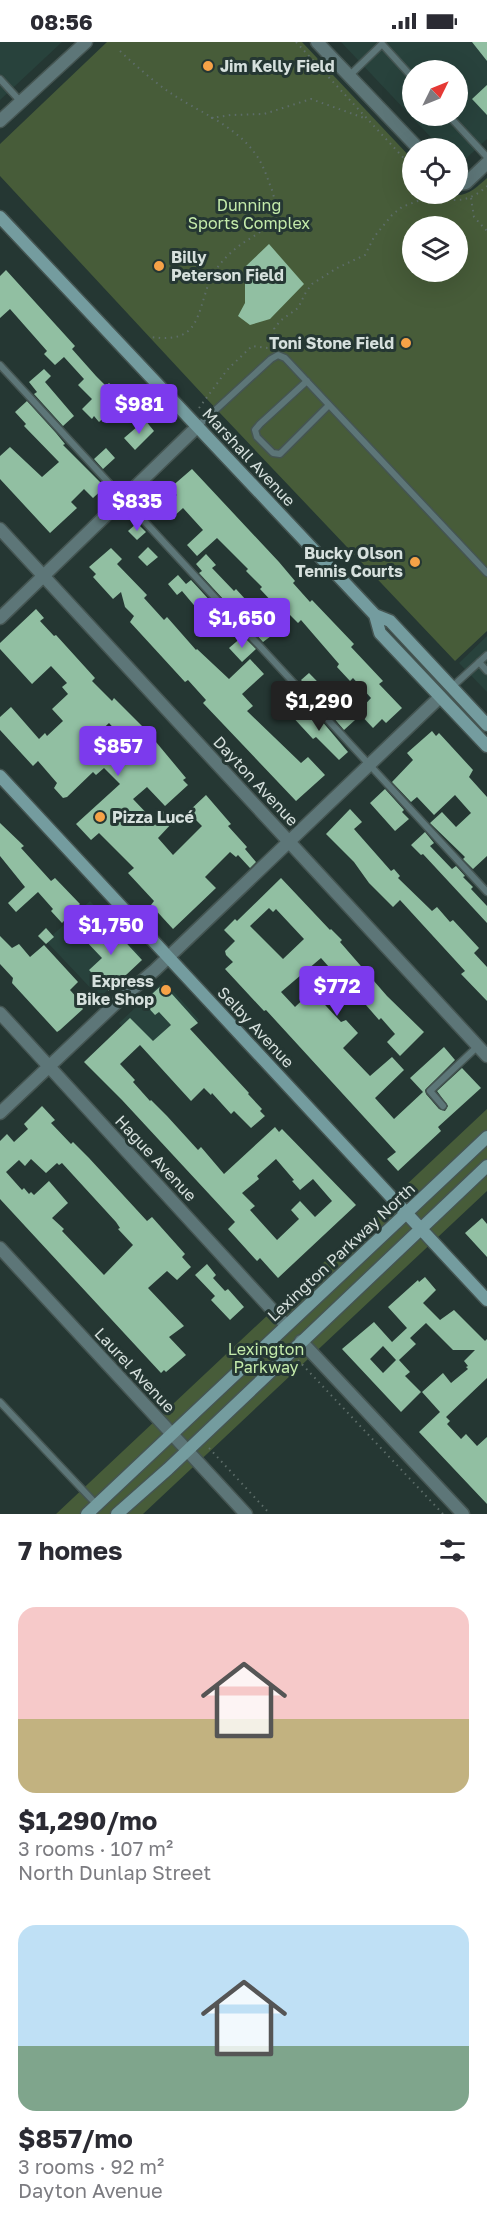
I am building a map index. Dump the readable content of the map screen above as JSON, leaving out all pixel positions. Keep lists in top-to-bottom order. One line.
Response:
{"streets":{"street":["Marshall Avenue","Dayton Avenue","Selby Avenue","Hague Avenue","Lexington Parkway North","Laurel Avenue"]},"crossings":[["Selby Avenue","Lexington Parkway North"],["Hague Avenue","Lexington Parkway North"],["Lexington Parkway North","Laurel Avenue"]],"parks":["Dunning Sports Complex","Lexington Parkway"],"places":["Jim Kelly Field","Billy Peterson Field","Toni Stone Field","Bucky Olson Tennis Courts","Pizza Lucé","Express Bike Shop"],"north":"top right","page":{"status":"08:56","price":["$981","$835","$1,650","$1,290","$857","$1,750","$772"],"heading":"7 homes","list":[{"name":"$1,290/mo","note":"3 rooms · 107 m² · North Dunlap Street"},{"name":"$857/mo","note":"3 rooms · 92 m² · Dayton Avenue"}]}}
